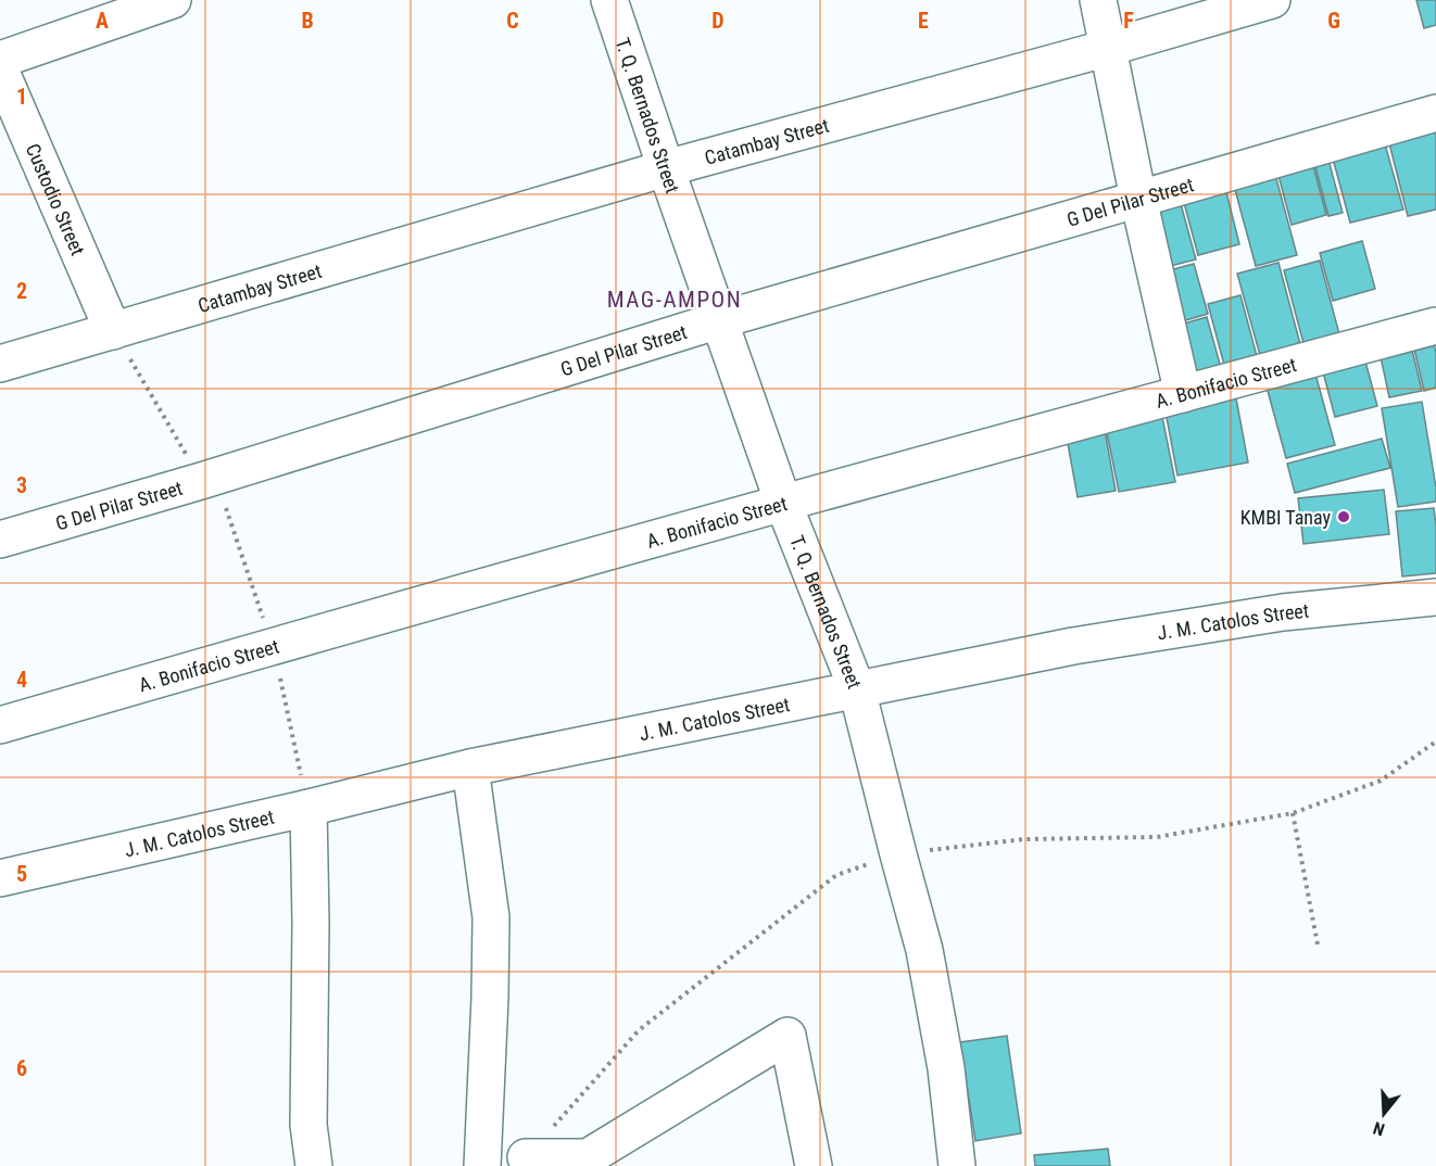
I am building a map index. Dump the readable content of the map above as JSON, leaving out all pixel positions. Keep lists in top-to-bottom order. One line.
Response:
{"streets":{"street":["T. Q. Bernados Street","Catambay Street","Custodio Street","G Del Pilar Street","A. Bonifacio Street","J. M. Catolos Street"]},"crossings":[["T. Q. Bernados Street","Catambay Street"],["T. Q. Bernados Street","G Del Pilar Street"],["T. Q. Bernados Street","A. Bonifacio Street"],["T. Q. Bernados Street","J. M. Catolos Street"],["Catambay Street","Custodio Street"]],"districts":["MAG-AMPON"],"places":["KMBI Tanay"],"north":"bottom","grid":{"columns":["A","B","C","D","E","F","G"],"rows":["1","2","3","4","5","6"]}}
